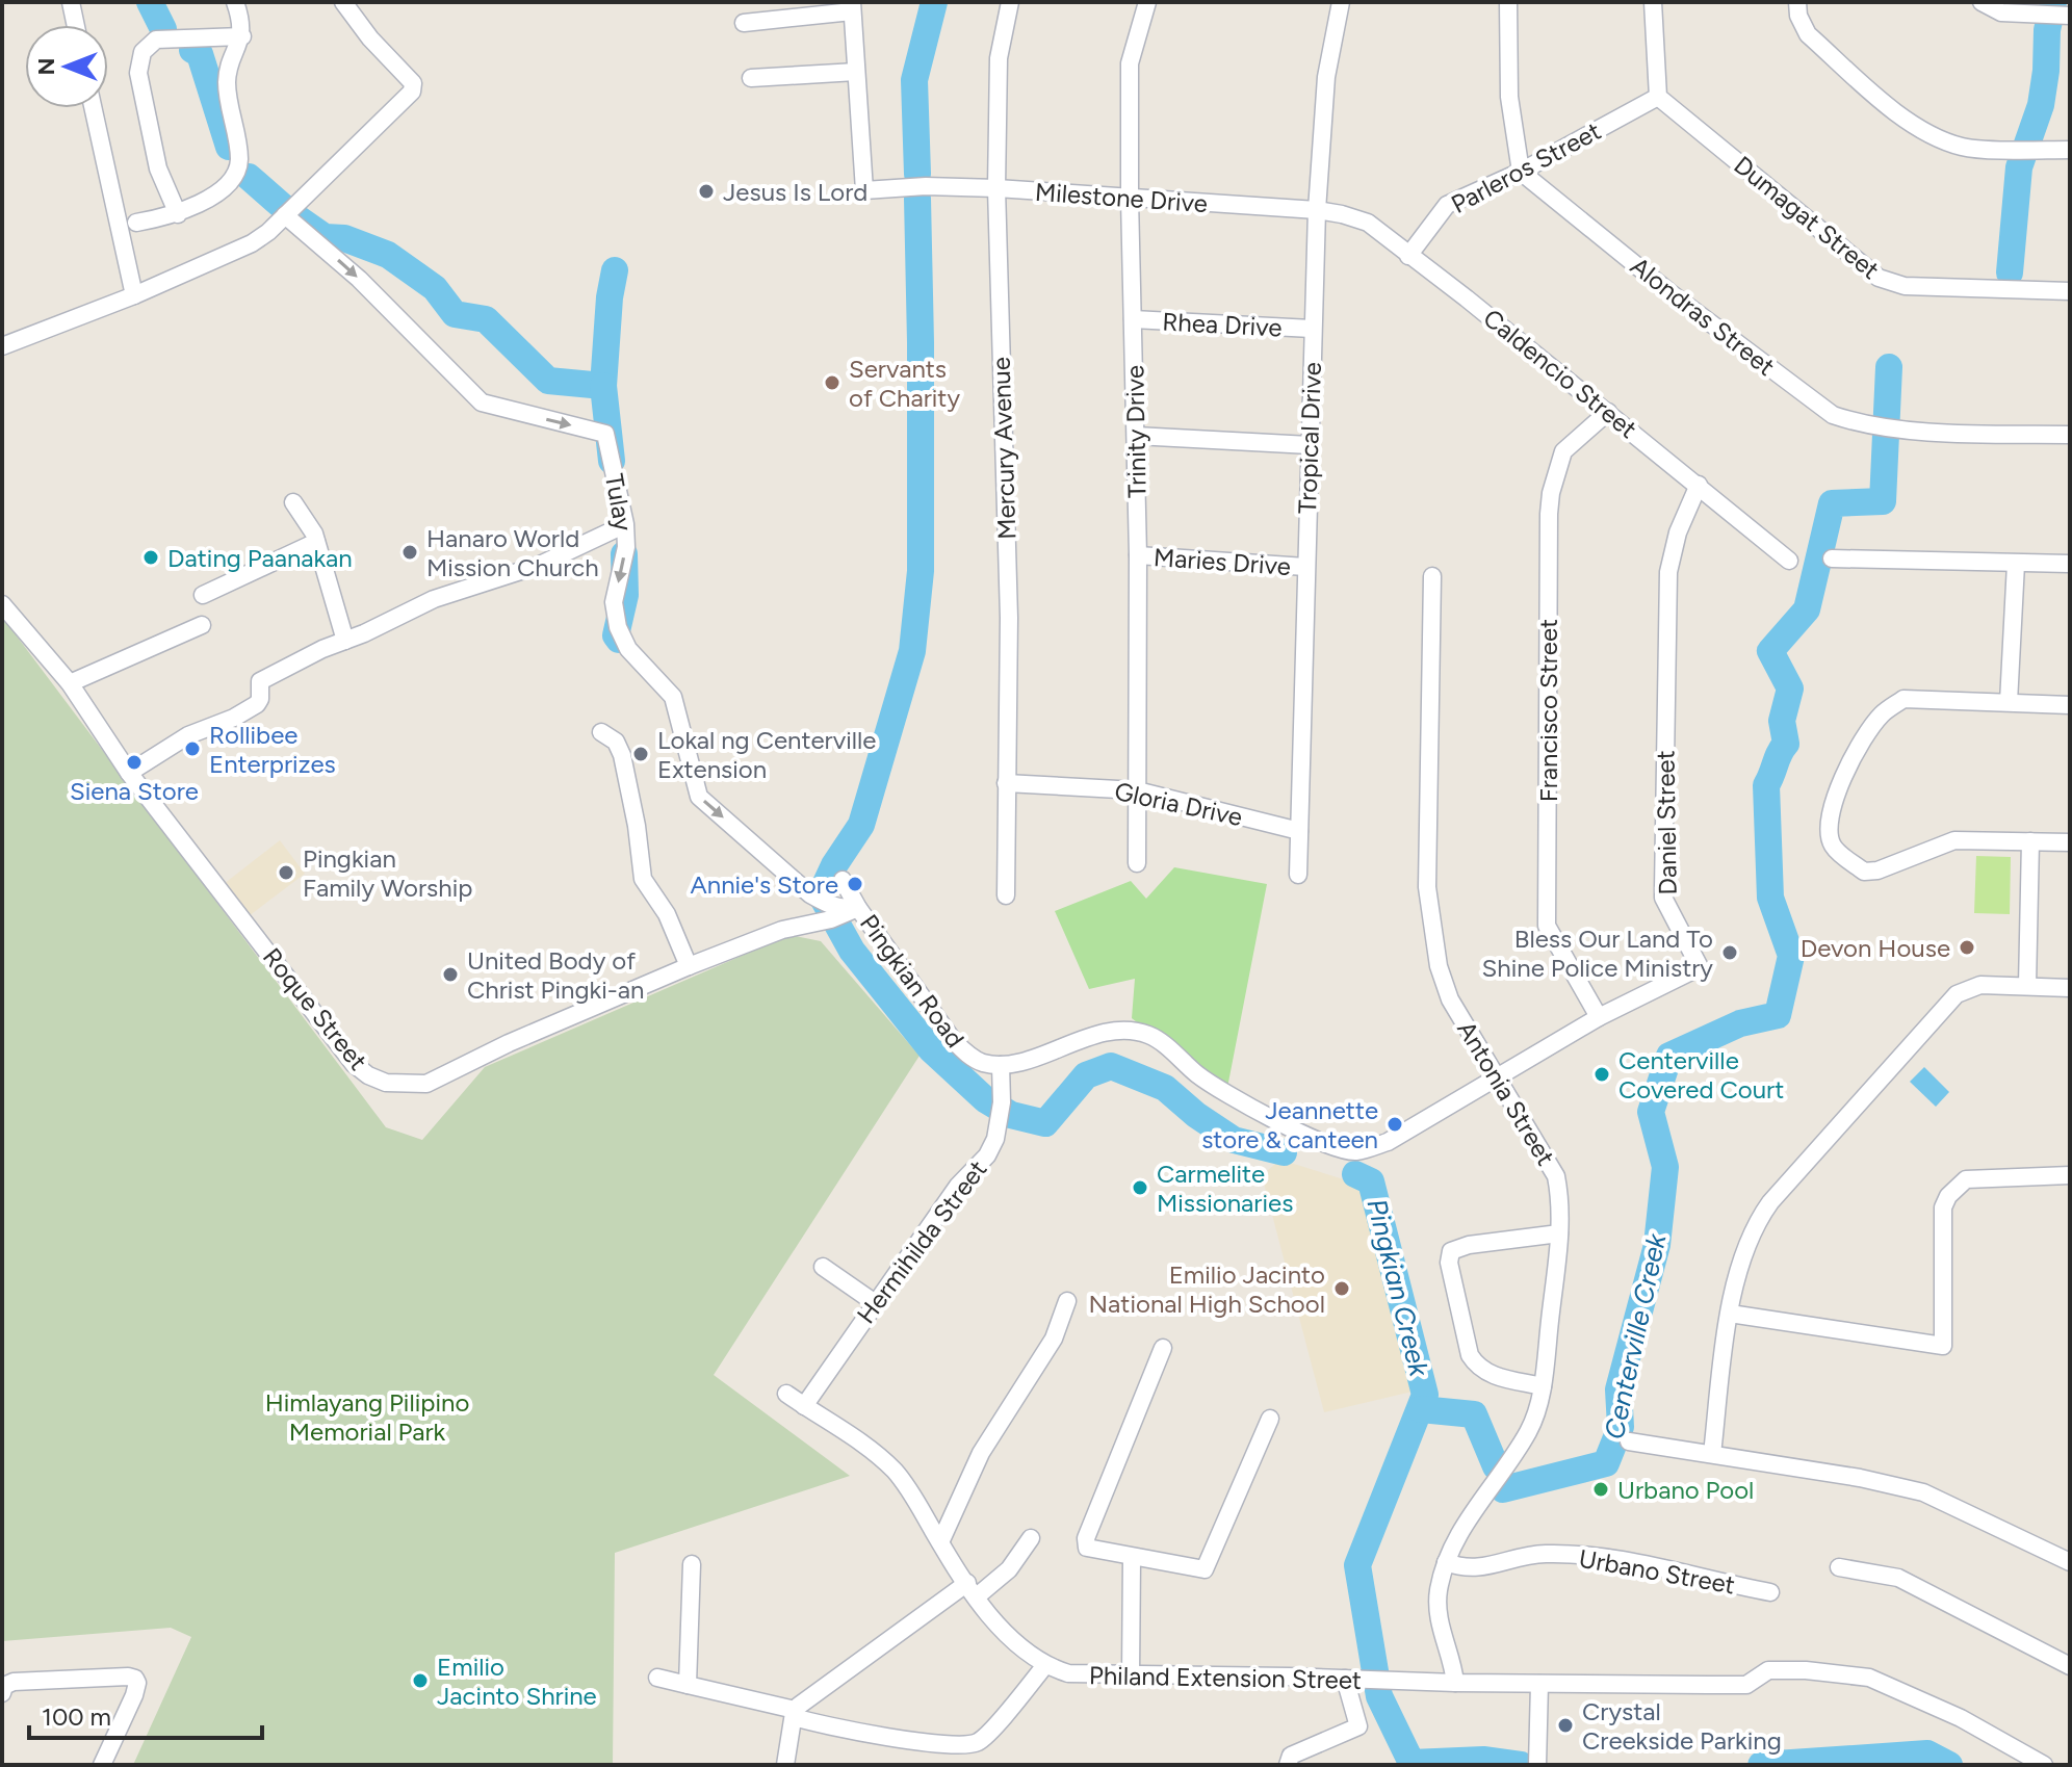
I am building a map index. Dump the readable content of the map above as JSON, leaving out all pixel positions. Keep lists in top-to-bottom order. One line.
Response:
{"streets":{"street":["Parleros Street","Milestone Drive","Dumagat Street","Alondras Street","Rhea Drive","Caldencio Street","Trinity Drive","Tropical Drive","Mercury Avenue","Tulay","Maries Drive","Francisco Street","Gloria Drive","Daniel Street","Pingkian Road","Roque Street","Antonia Street","Hermihilda Street","Urbano Street","Philand Extension Street"]},"crossings":[["Parleros Street","Dumagat Street"],["Parleros Street","Alondras Street"],["Parleros Street","Caldencio Street"],["Milestone Drive","Caldencio Street"],["Milestone Drive","Trinity Drive"],["Milestone Drive","Tropical Drive"],["Milestone Drive","Mercury Avenue"],["Rhea Drive","Trinity Drive"],["Rhea Drive","Tropical Drive"],["Caldencio Street","Tropical Drive"],["Caldencio Street","Francisco Street"],["Caldencio Street","Daniel Street"],["Trinity Drive","Maries Drive"],["Trinity Drive","Gloria Drive"],["Tropical Drive","Maries Drive"],["Tropical Drive","Gloria Drive"],["Mercury Avenue","Gloria Drive"],["Tulay","Pingkian Road"],["Tulay","Roque Street"],["Francisco Street","Daniel Street"],["Daniel Street","Pingkian Road"],["Daniel Street","Antonia Street"],["Daniel Street","Hermihilda Street"],["Pingkian Road","Roque Street"],["Pingkian Road","Hermihilda Street"],["Antonia Street","Urbano Street"],["Antonia Street","Philand Extension Street"],["Hermihilda Street","Philand Extension Street"]],"one_way":["Tulay"],"water":["Pingkian Creek","Centerville Creek"],"parks":["Himlayang Pilipino Memorial Park"],"places":["Jesus Is Lord","Servants of Charity","Hanaro World Mission Church","Dating Paanakan","Rollibee Enterprizes","Lokal ng Centerville Extension","Siena Store","Pingkian Family Worship","Annie's Store","Devon House","Bless Our Land To Shine Police Ministry","United Body of Christ Pingki-an","Centerville Covered Court","Jeannette store & canteen","Carmelite Missionaries","Emilio Jacinto National High School","Urbano Pool","Emilio Jacinto Shrine","Crystal Creekside Parking"],"scale_bar":"100 m","north":"left"}
